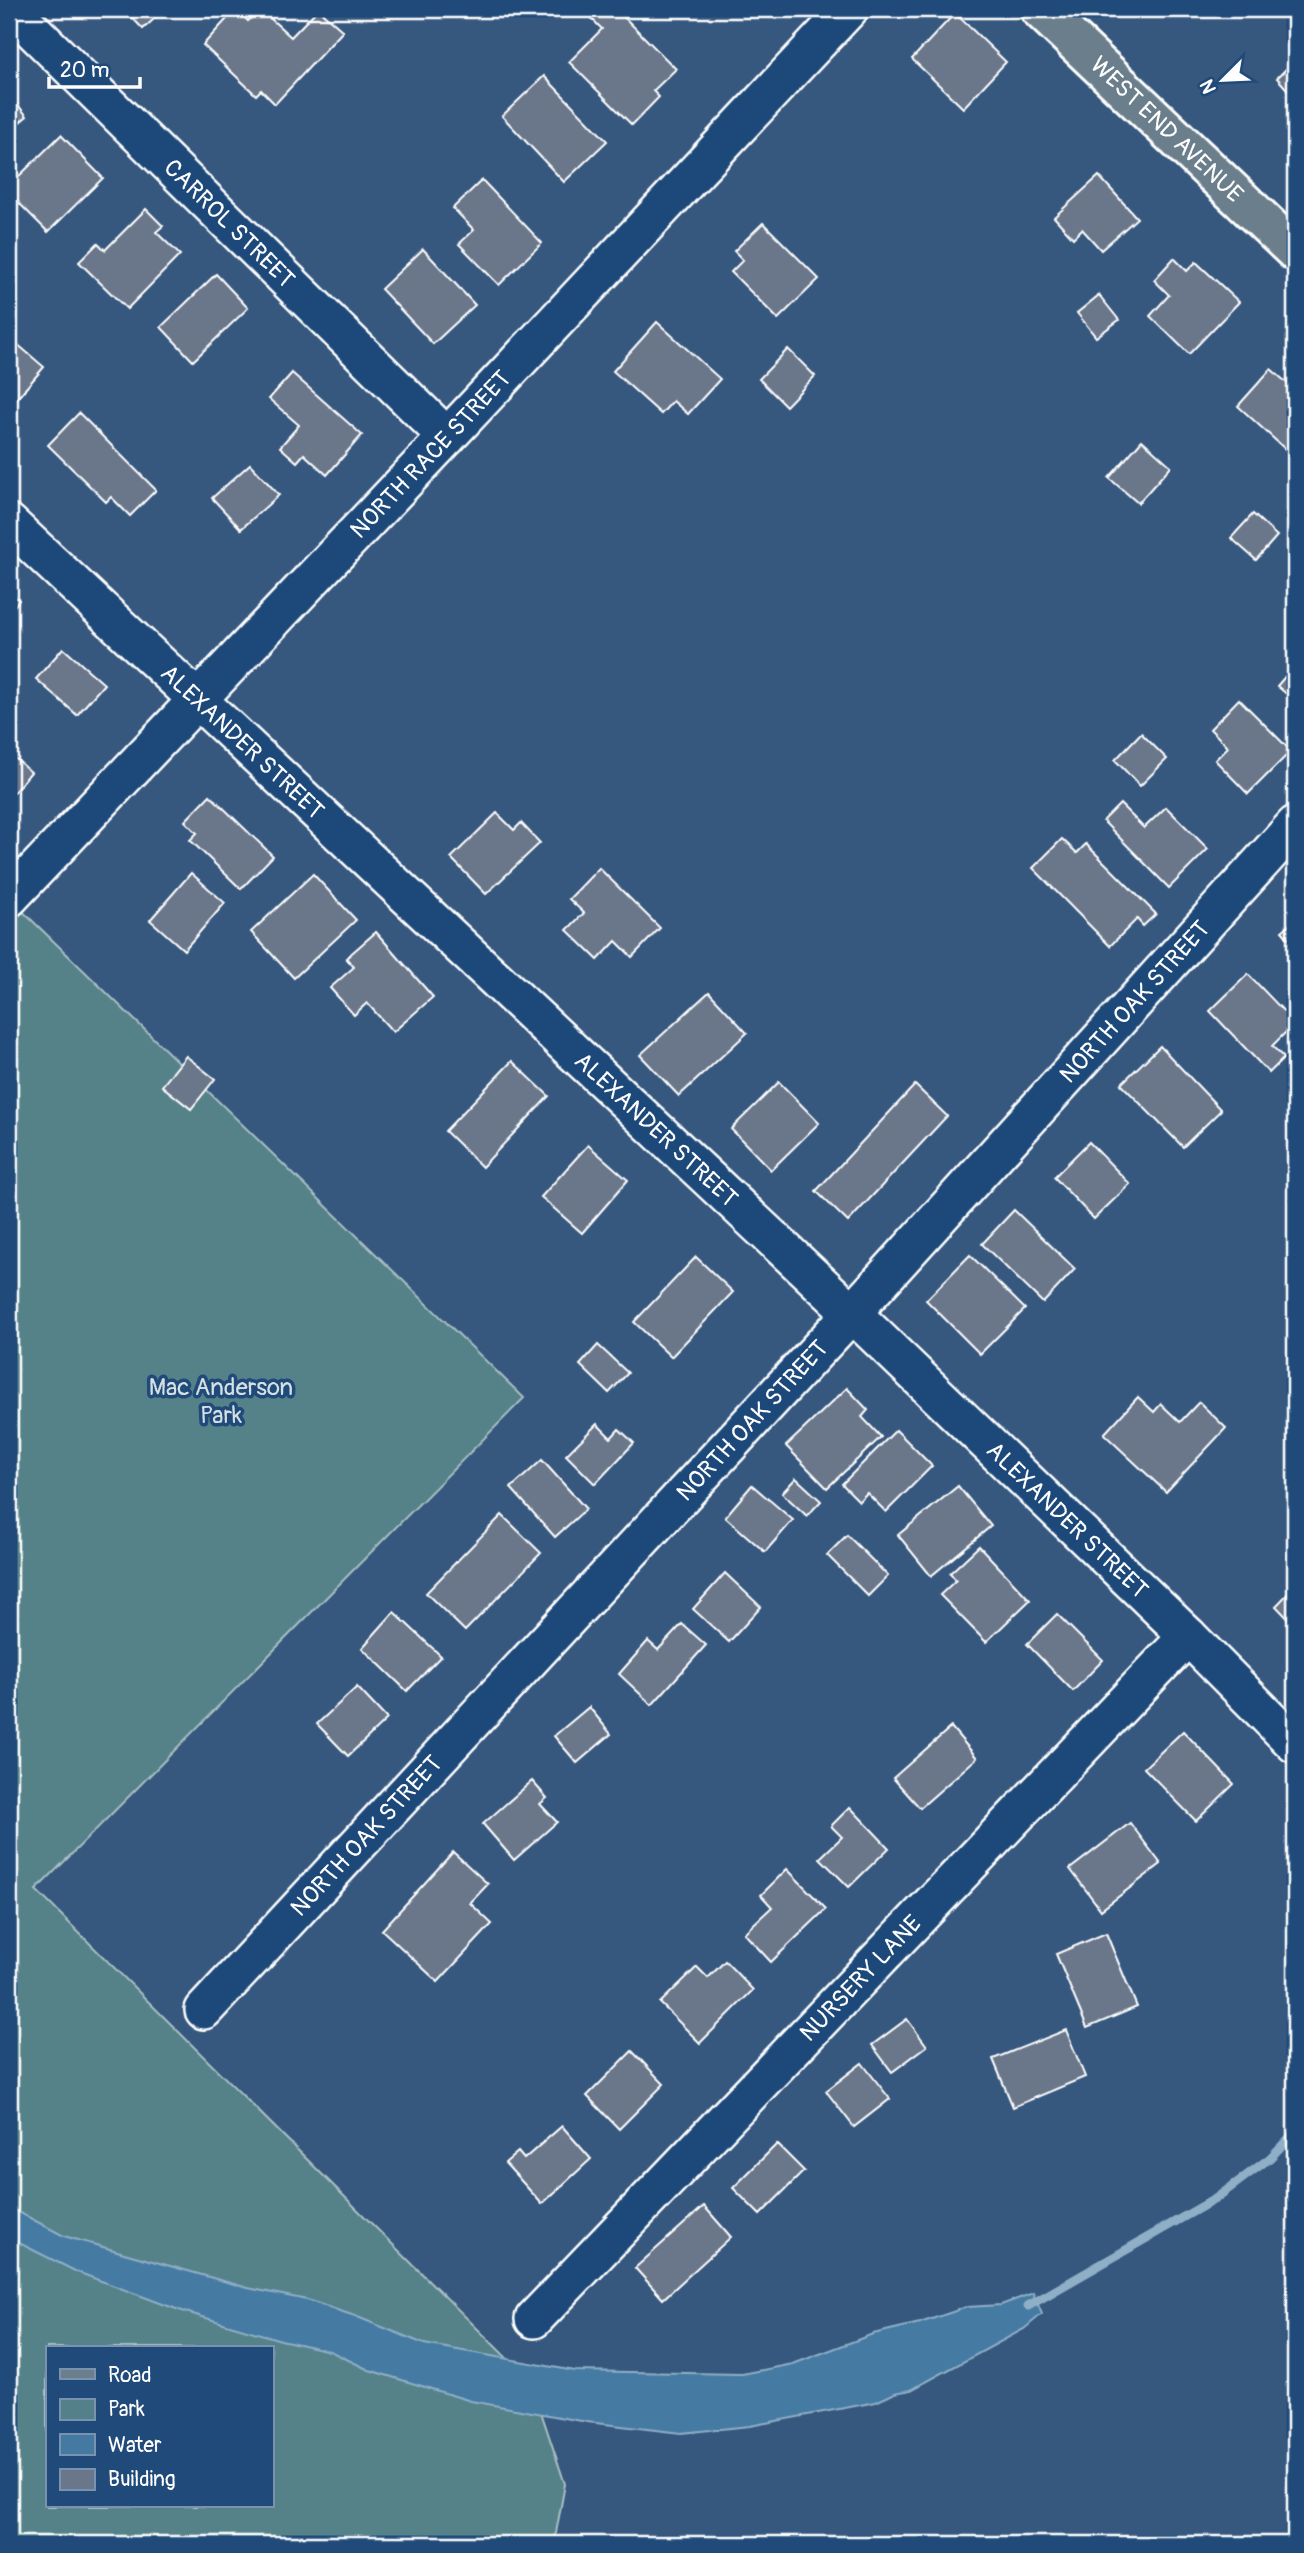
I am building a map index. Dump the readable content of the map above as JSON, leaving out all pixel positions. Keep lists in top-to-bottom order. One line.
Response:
{"streets":{"main road":["WEST END AVENUE"],"street":["CARROL STREET","NORTH RACE STREET","ALEXANDER STREET","NORTH OAK STREET","NURSERY LANE"]},"crossings":[["CARROL STREET","NORTH RACE STREET"],["NORTH RACE STREET","ALEXANDER STREET"],["ALEXANDER STREET","NORTH OAK STREET"],["ALEXANDER STREET","NURSERY LANE"]],"parks":["Mac Anderson Park"],"legend":["Road","Park","Water","Building"],"scale_bar":"20 m","north":"bottom left"}
